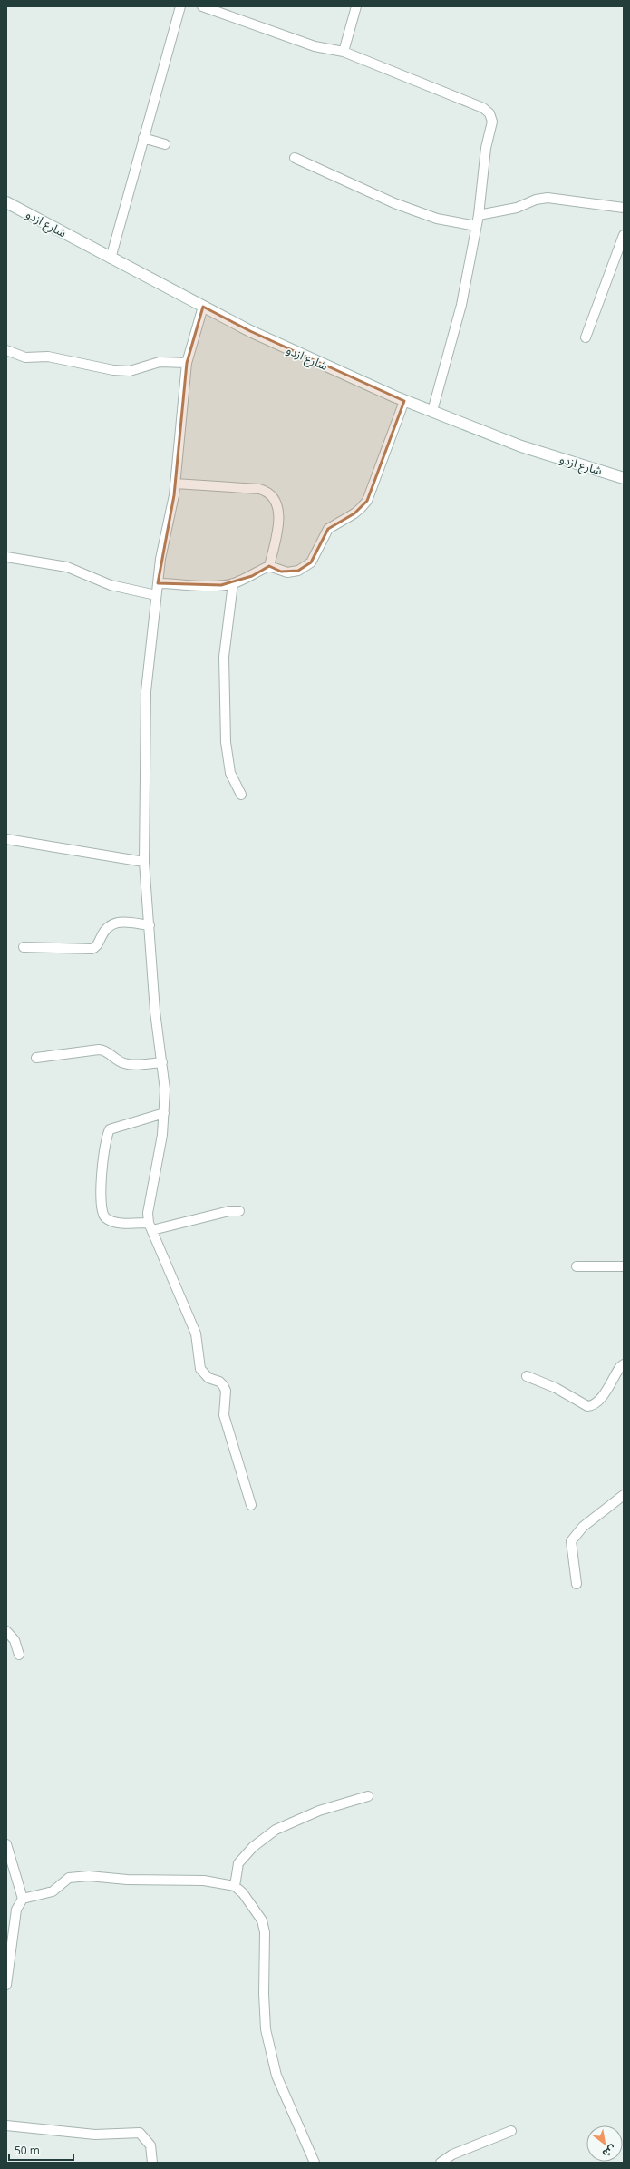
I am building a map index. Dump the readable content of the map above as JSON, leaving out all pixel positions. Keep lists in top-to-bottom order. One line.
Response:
{"streets":{"street":["شارع ازدو"]},"scale_bar":"50 m","north":"bottom right"}
